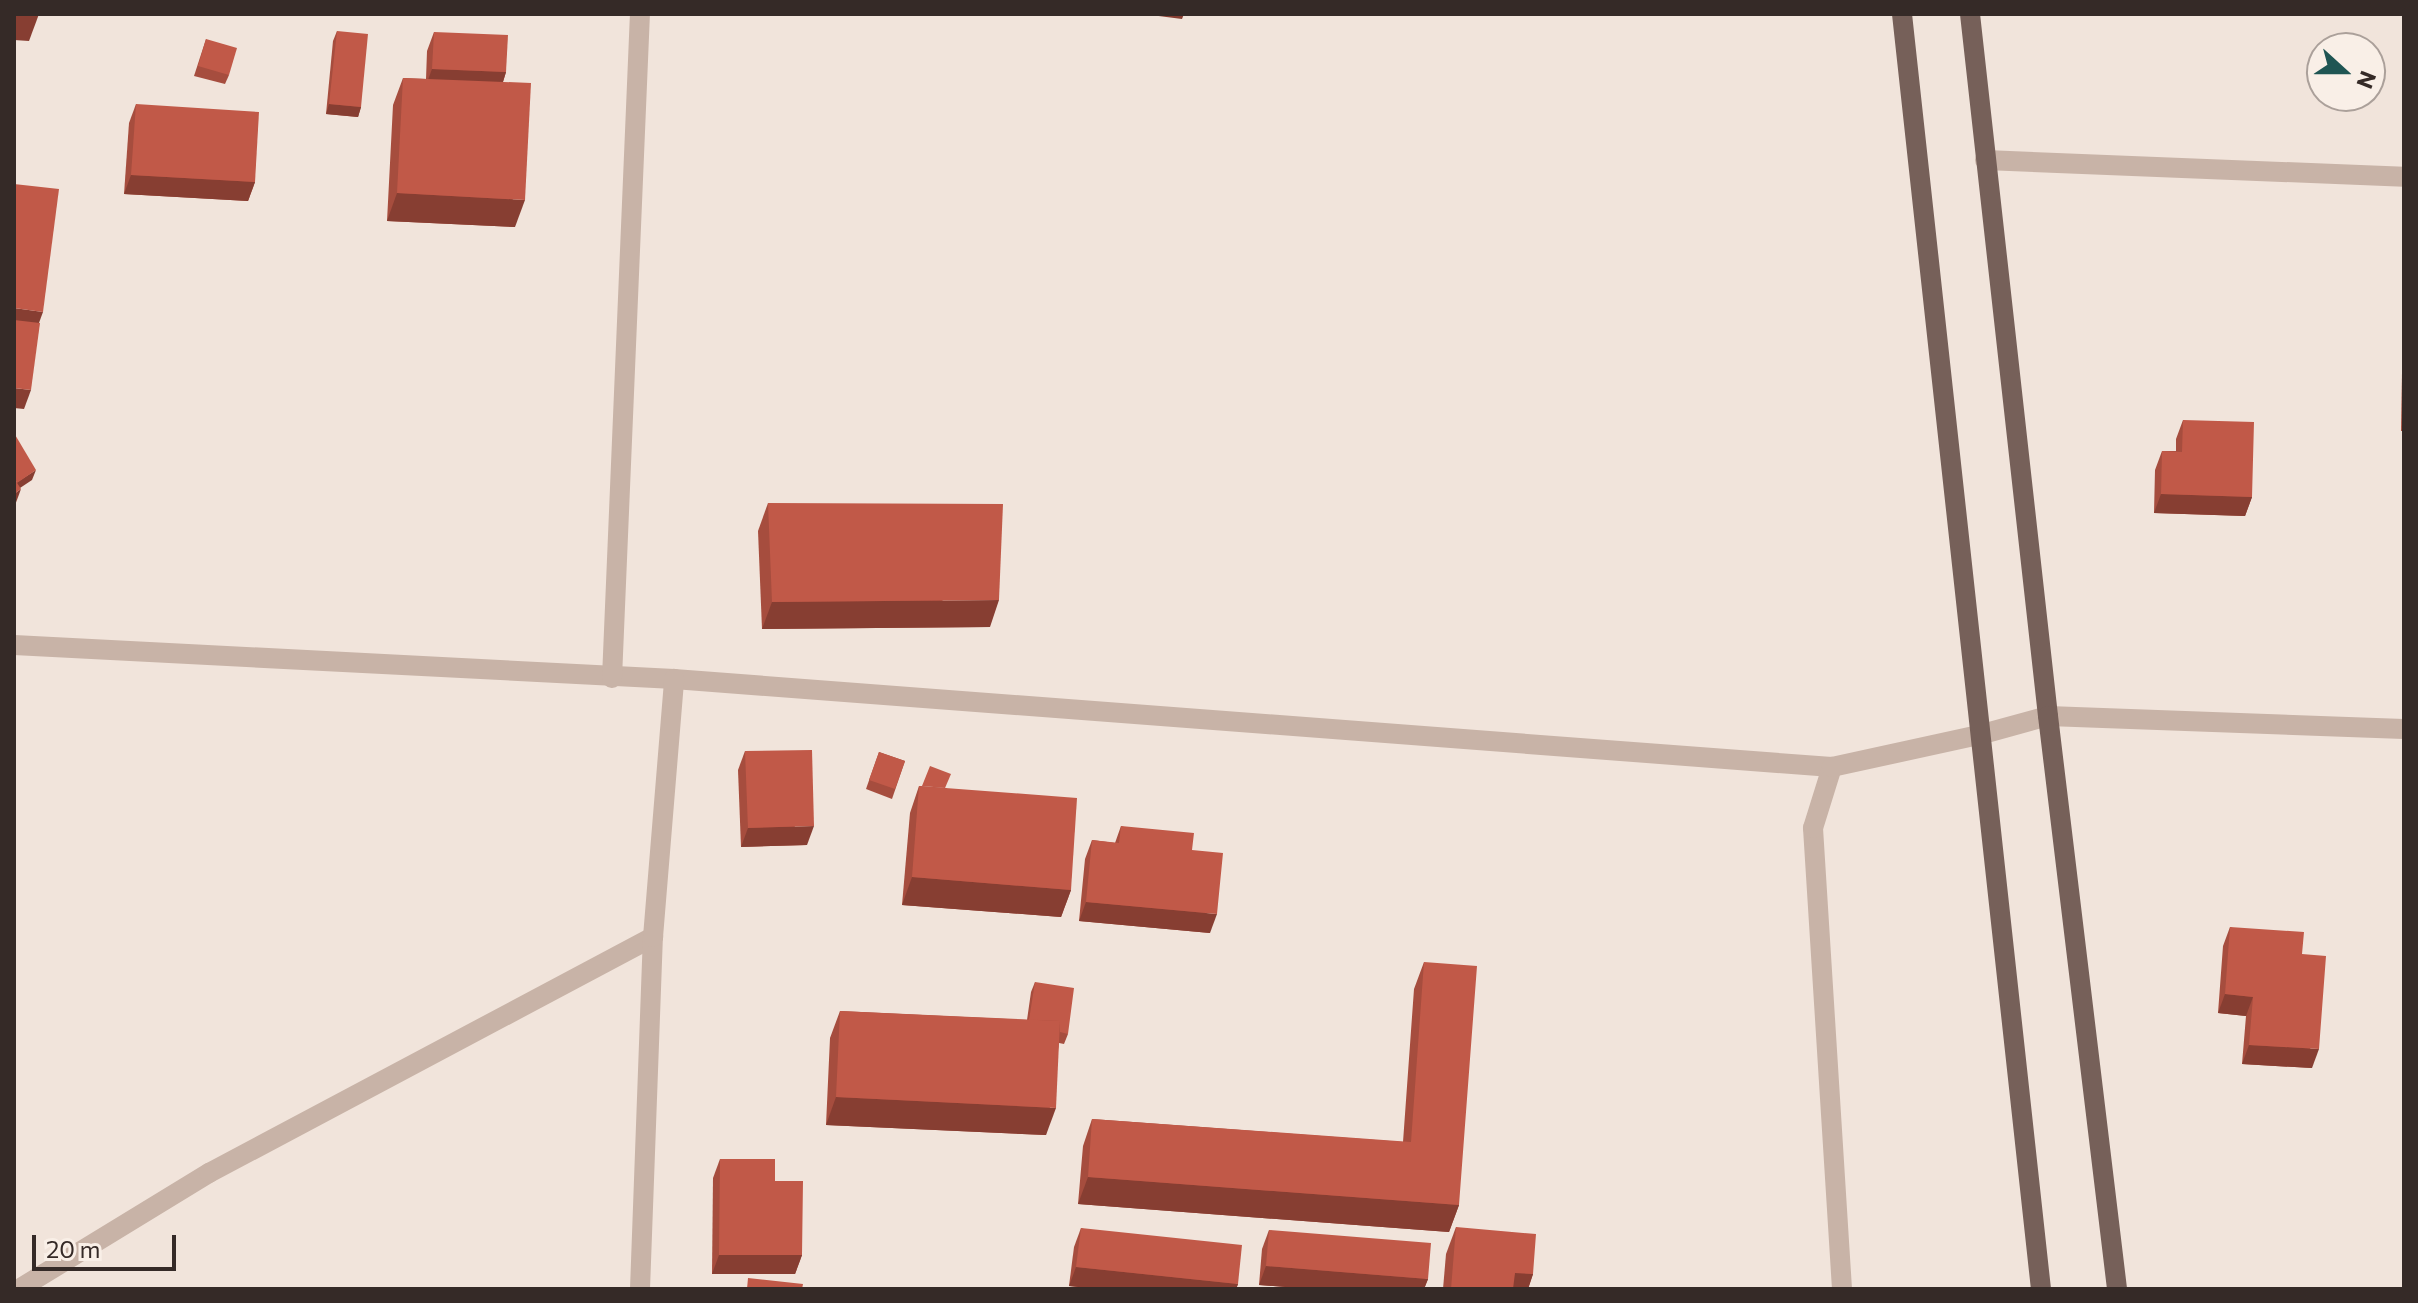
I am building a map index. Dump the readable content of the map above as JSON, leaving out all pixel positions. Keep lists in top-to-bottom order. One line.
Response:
{"scale_bar":"20 m","north":"right"}
